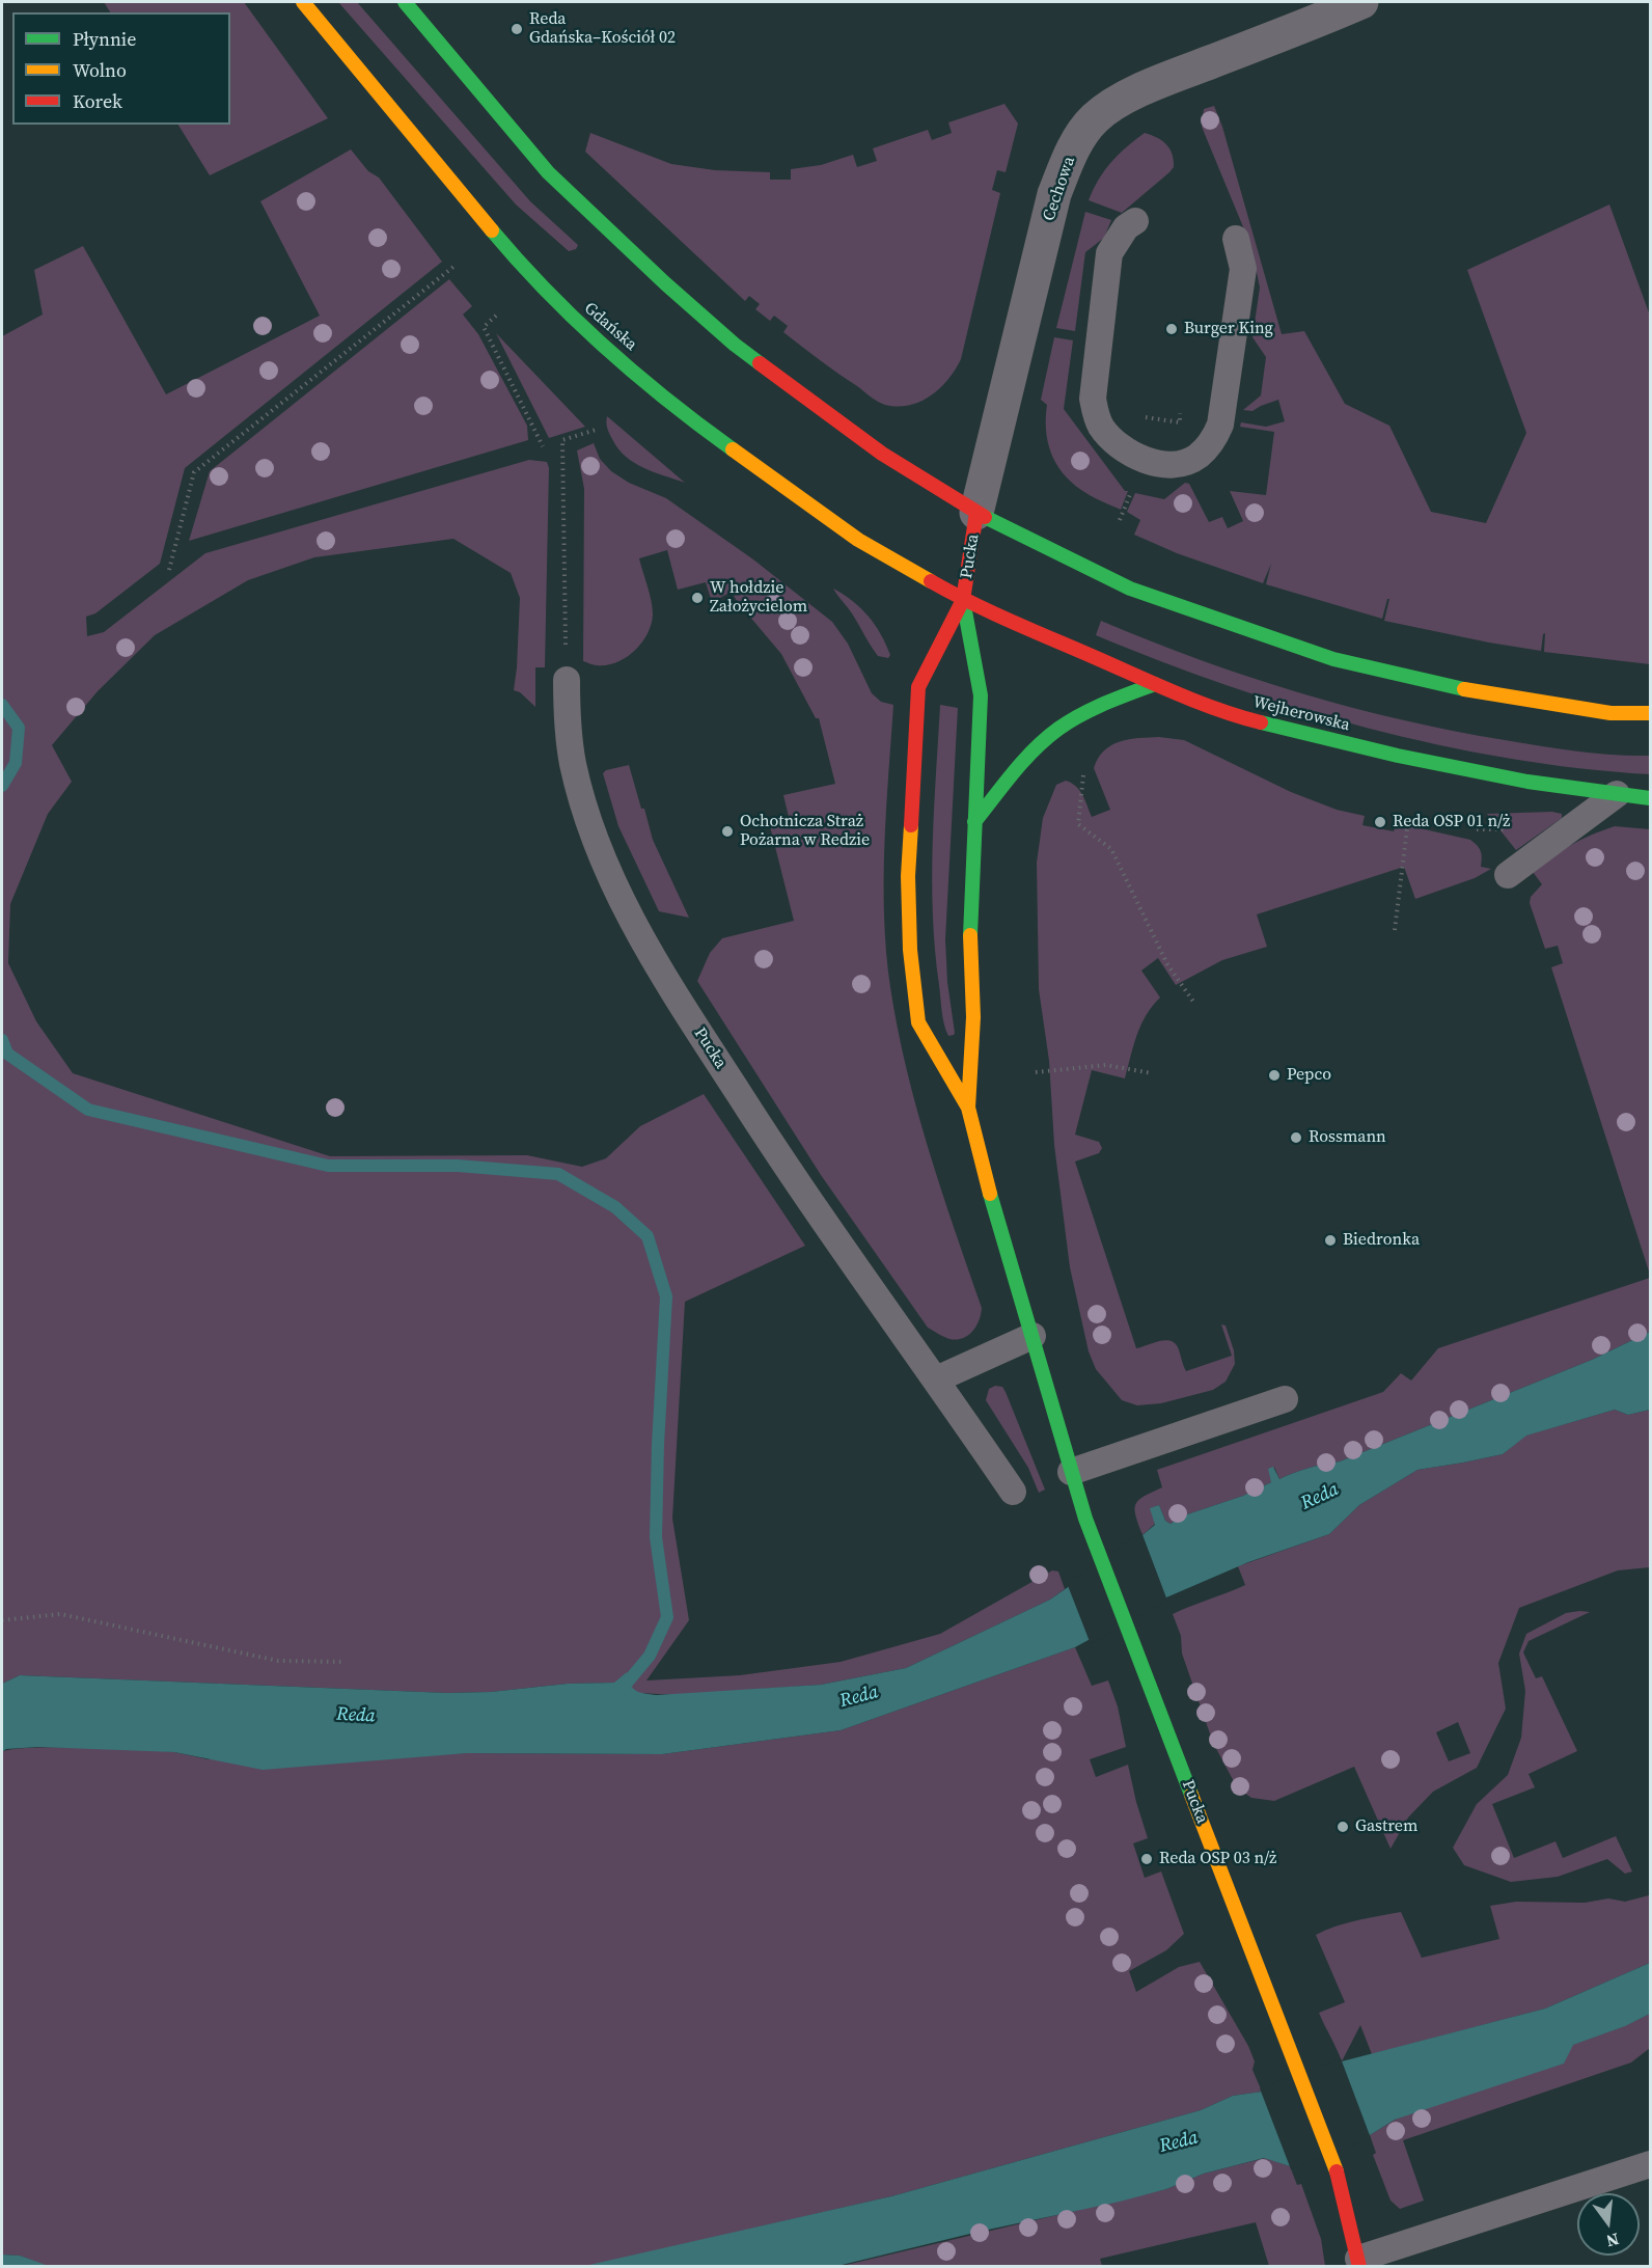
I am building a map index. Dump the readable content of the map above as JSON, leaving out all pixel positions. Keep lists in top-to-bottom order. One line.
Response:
{"streets":{"main road":["Gdańska","Pucka","Wejherowska"],"street":["Cechowa"]},"crossings":[["Cechowa","Pucka"],["Gdańska","Pucka"],["Gdańska","Wejherowska"],["Pucka","Wejherowska"]],"water":["Reda"],"places":["Reda Gdańska–Kościół 02","Burger King","W hołdzie Założycielom","Reda OSP 01 n/ż","Ochotnicza Straż Pożarna w Redzie","Pepco","Rossmann","Biedronka","Gastrem","Reda OSP 03 n/ż"],"legend":["Płynnie","Wolno","Korek"],"north":"bottom"}
